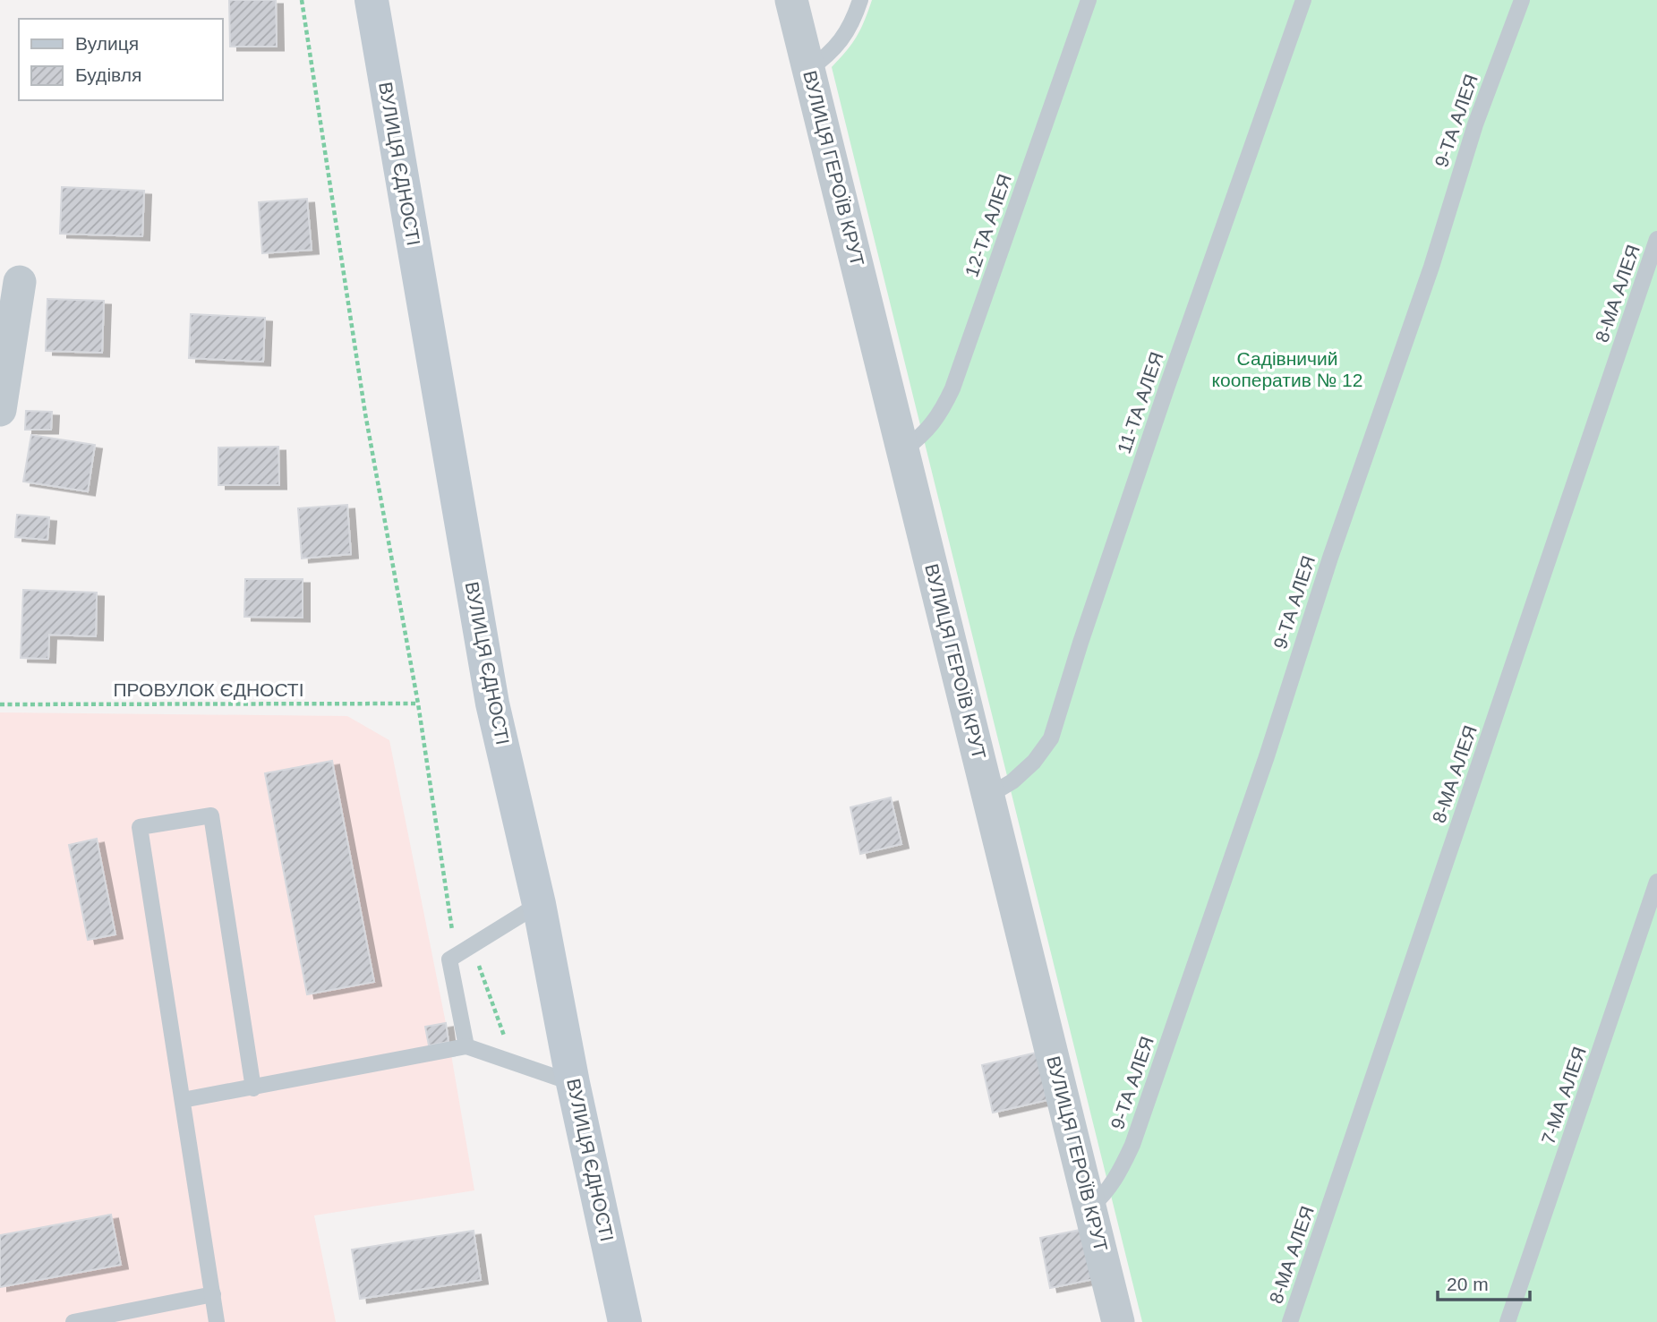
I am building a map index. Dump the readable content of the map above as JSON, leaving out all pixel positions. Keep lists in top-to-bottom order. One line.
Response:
{"streets":{"main road":["ВУЛИЦЯ ЄДНОСТІ"],"street":["ВУЛИЦЯ ГЕРОЇВ КРУТ"],"lane":["9-ТА АЛЕЯ","12-ТА АЛЕЯ","8-МА АЛЕЯ","11-ТА АЛЕЯ","7-МА АЛЕЯ"],"path":["ПРОВУЛОК ЄДНОСТІ"]},"crossings":[["9-ТА АЛЕЯ","ВУЛИЦЯ ГЕРОЇВ КРУТ"],["ВУЛИЦЯ ГЕРОЇВ КРУТ","12-ТА АЛЕЯ"],["ВУЛИЦЯ ГЕРОЇВ КРУТ","11-ТА АЛЕЯ"]],"parks":["Садівничий кооператив № 12"],"legend":["Вулиця","Будівля"],"scale_bar":"20 m"}
